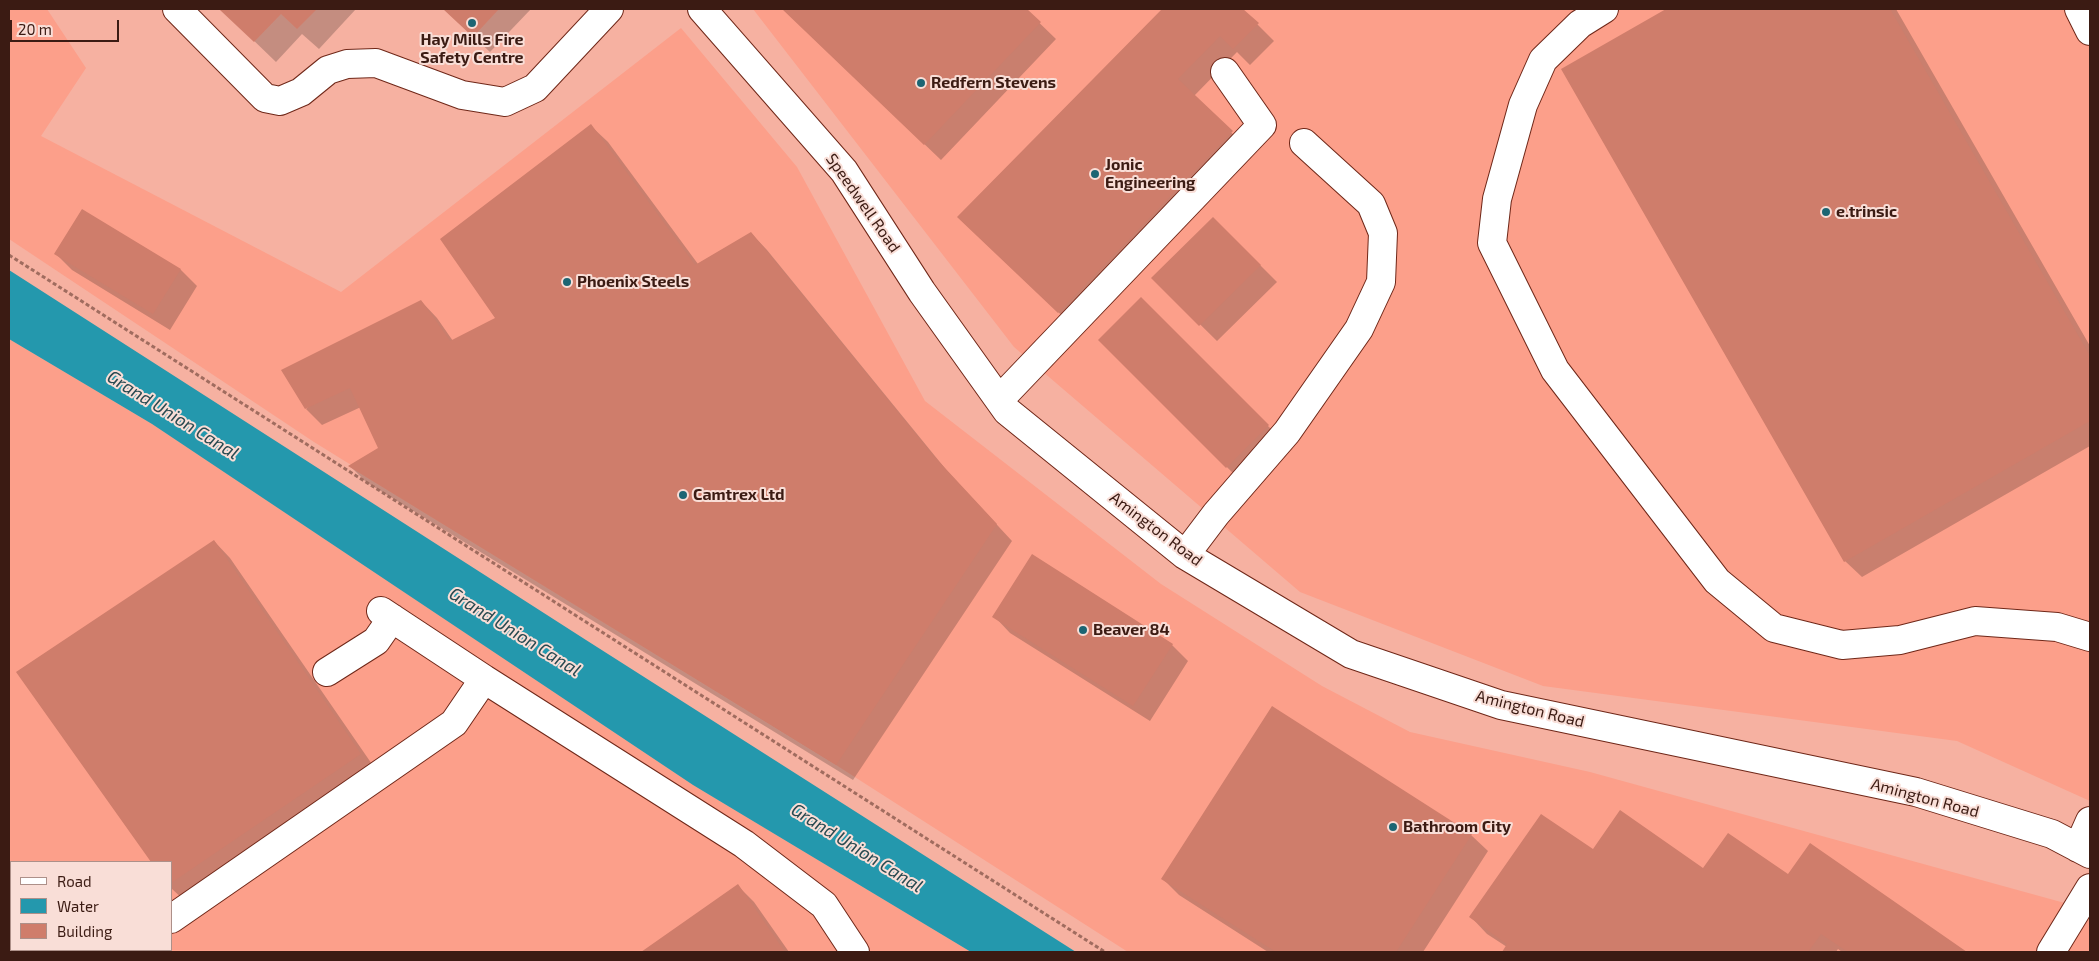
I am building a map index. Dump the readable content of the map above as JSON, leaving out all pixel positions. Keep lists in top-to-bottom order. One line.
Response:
{"streets":{"street":["Speedwell Road","Amington Road"]},"crossings":[["Speedwell Road","Amington Road"]],"water":["Grand Union Canal"],"places":["Hay Mills Fire Safety Centre","Redfern Stevens","Jonic Engineering","e.trinsic","Phoenix Steels","Camtrex Ltd","Beaver 84","Bathroom City"],"legend":["Road","Water","Building"],"scale_bar":"20 m"}
